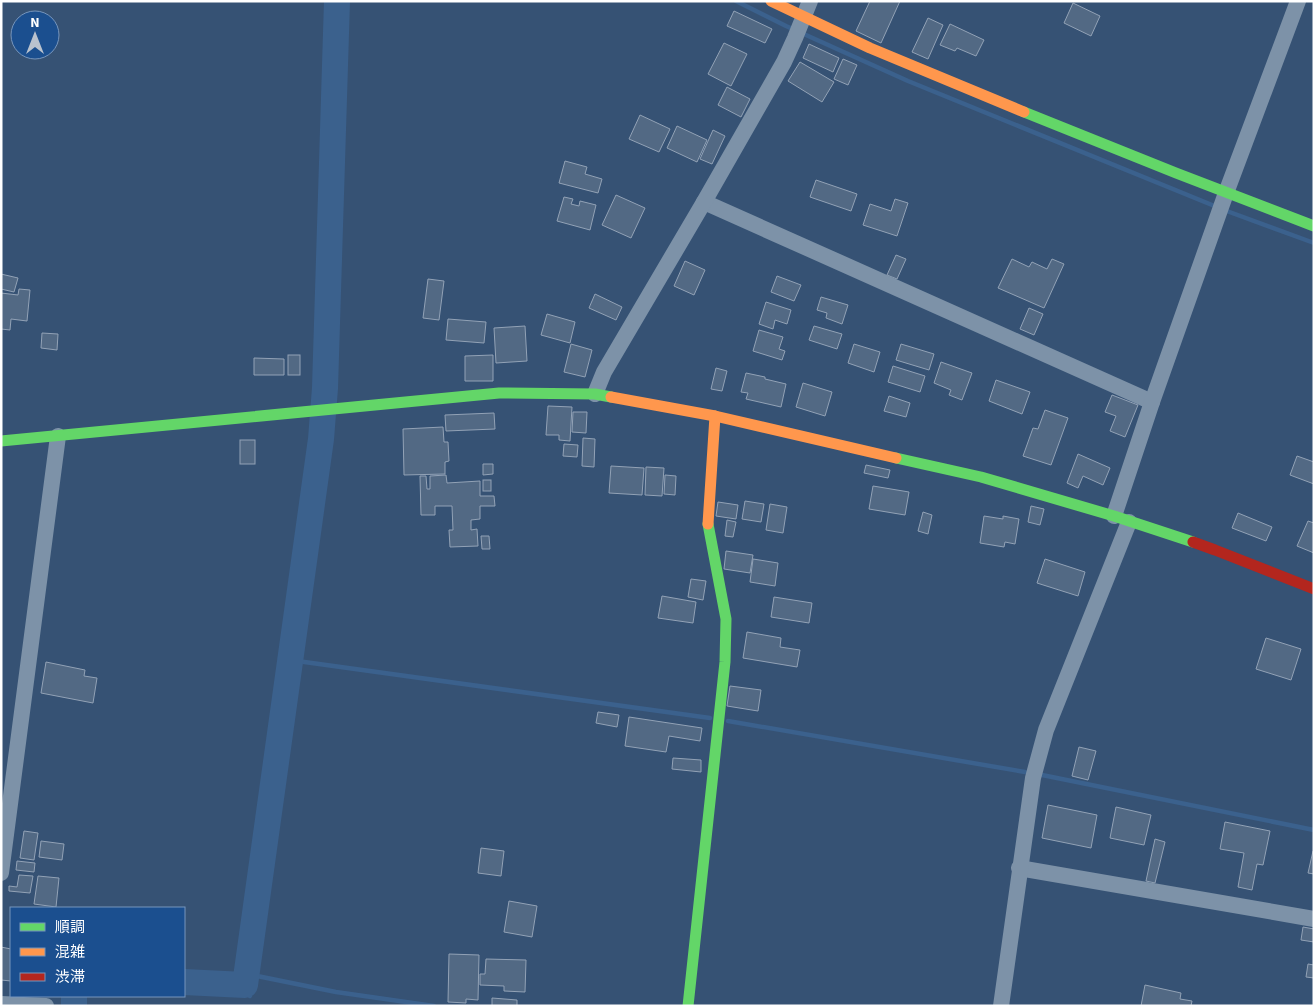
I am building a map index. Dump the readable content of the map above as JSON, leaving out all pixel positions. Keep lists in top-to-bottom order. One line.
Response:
{"legend":["順調","混雑","渋滞"],"north":"top"}
